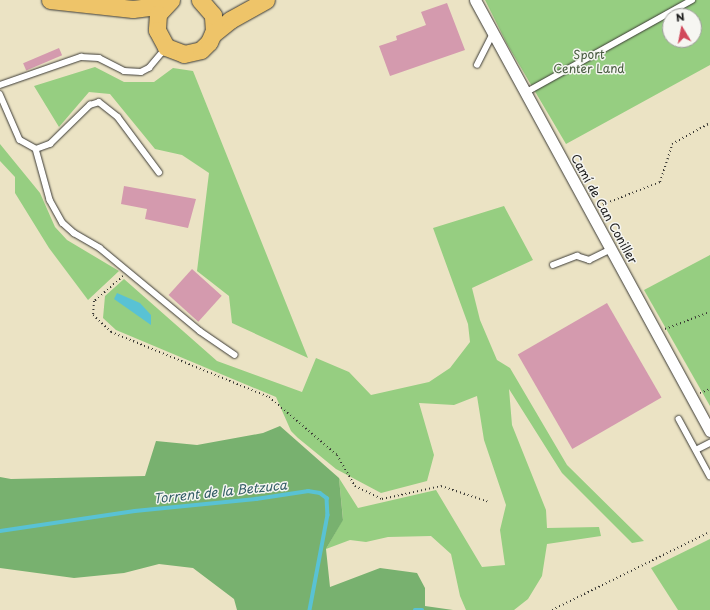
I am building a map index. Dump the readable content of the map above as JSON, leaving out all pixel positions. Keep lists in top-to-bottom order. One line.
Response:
{"streets":{"street":["Camí de Can Coniller"]},"water":["Torrent de la Betzuca"],"parks":["Sport Center Land"],"north":"top"}
